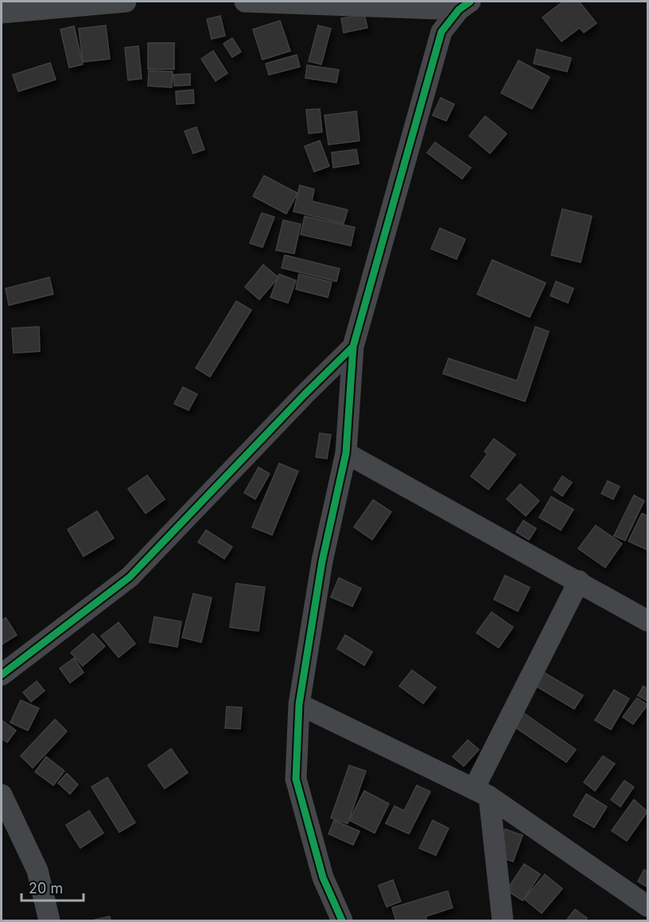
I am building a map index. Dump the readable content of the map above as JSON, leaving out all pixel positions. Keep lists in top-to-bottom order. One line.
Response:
{"scale_bar":"20 m"}
